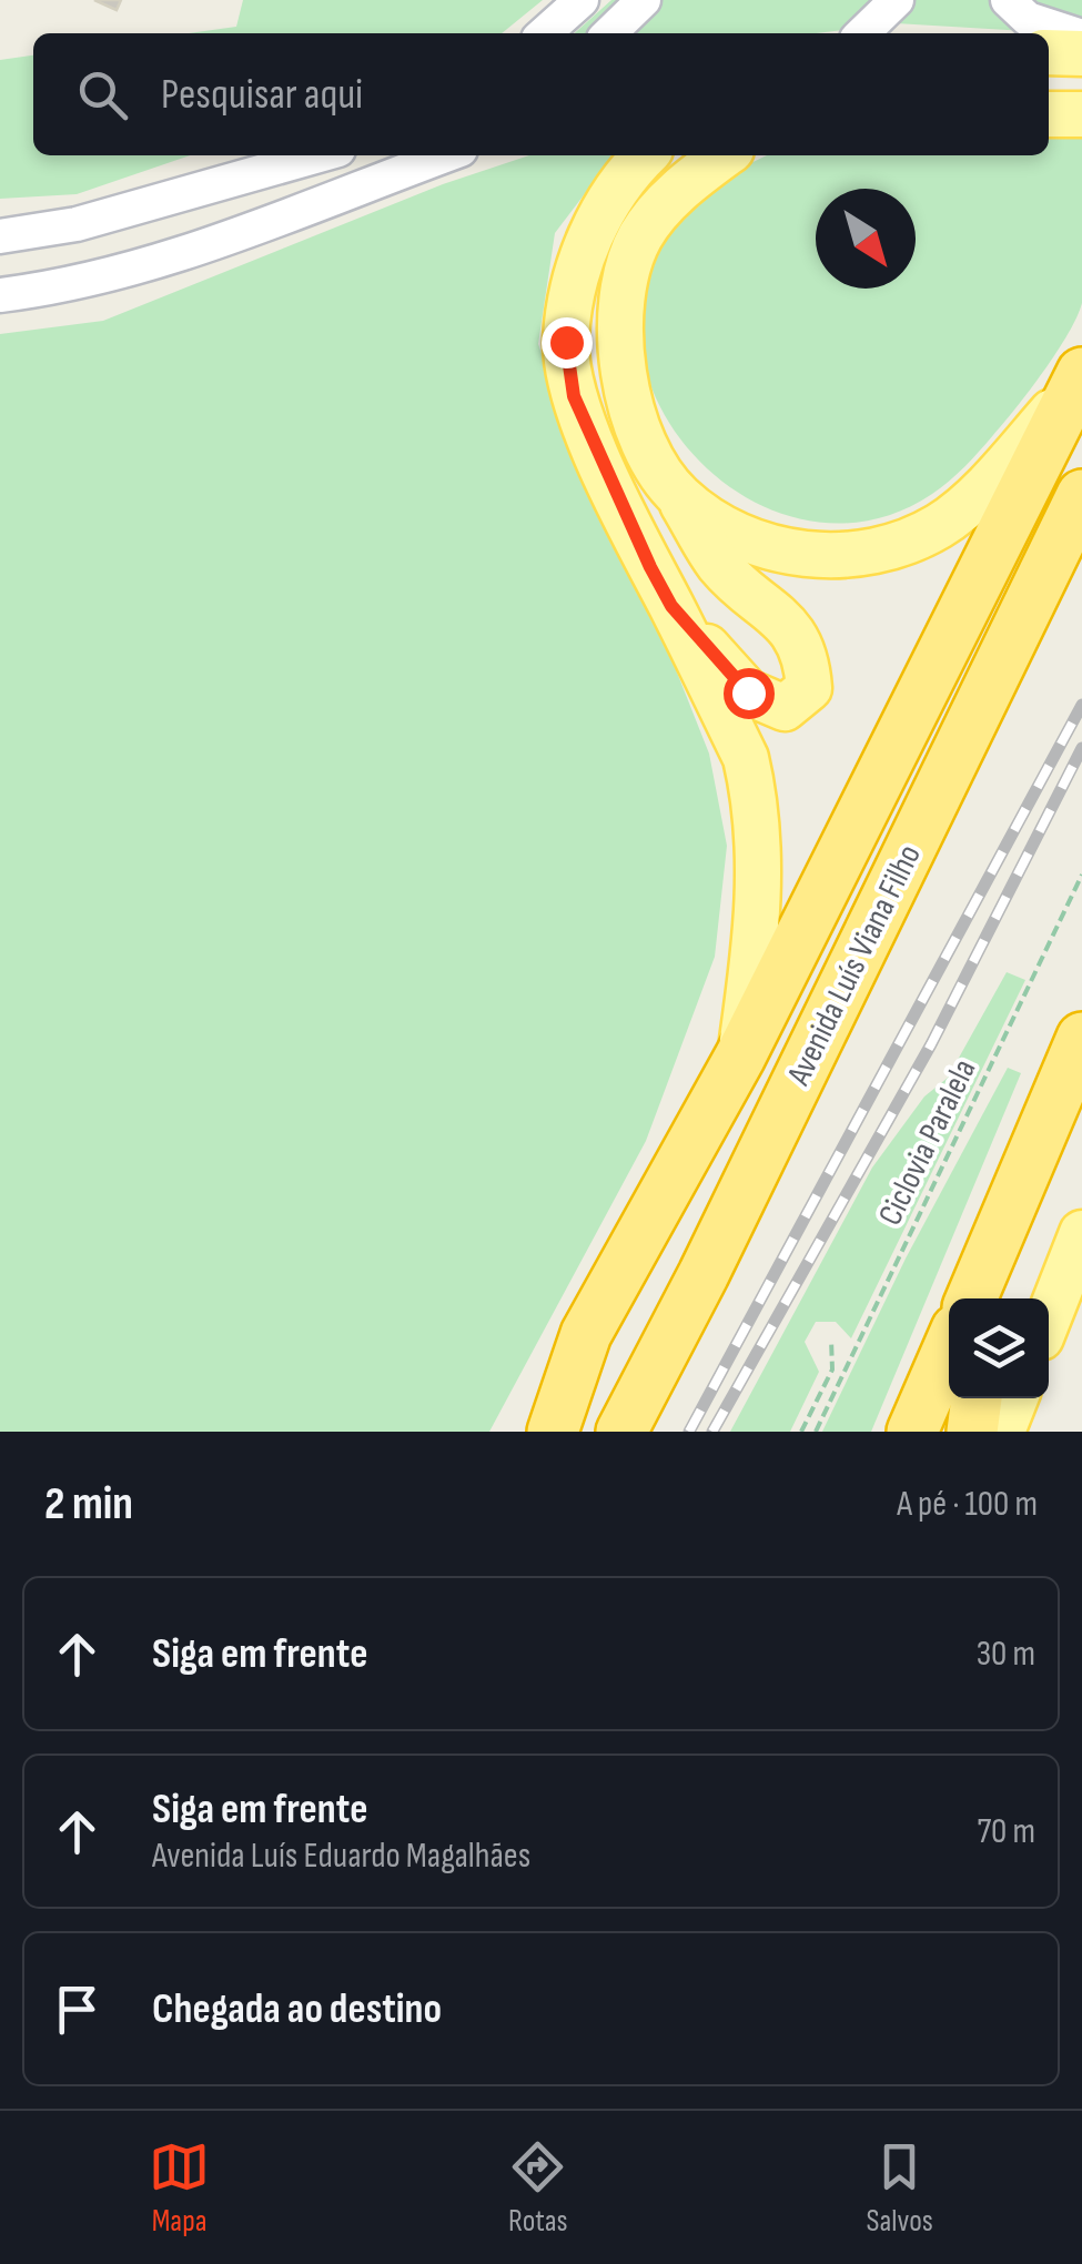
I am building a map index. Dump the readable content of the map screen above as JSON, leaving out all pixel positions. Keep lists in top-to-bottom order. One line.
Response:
{"streets":{"highway":["Avenida Luís Viana Filho"],"path":["Ciclovia Paralela"]},"north":"bottom right","page":{"search":"Pesquisar aqui","heading":["2 min","A pé · 100 m"],"list":[["Siga em frente","30 m"],["Siga em frente","Avenida Luís Eduardo Magalhães","70 m"],"Chegada ao destino"],"nav":["Mapa","Rotas","Salvos"]}}
